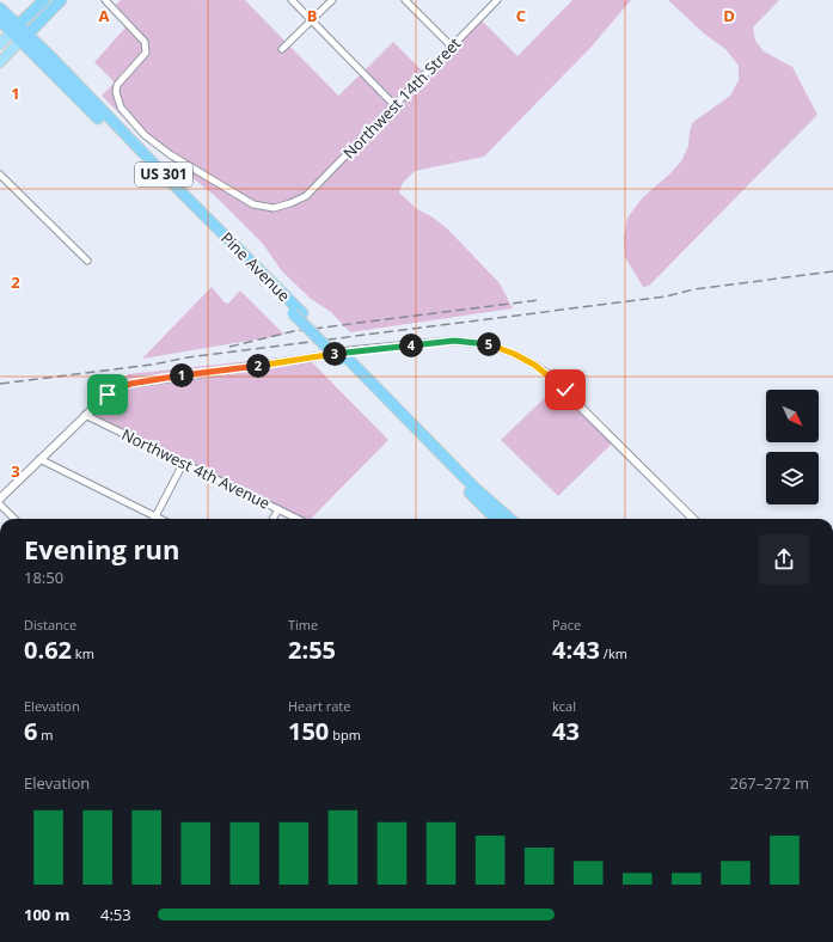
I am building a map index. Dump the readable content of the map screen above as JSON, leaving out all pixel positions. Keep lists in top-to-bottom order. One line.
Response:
{"streets":{"highway":["US 301","Pine Avenue"],"street":["Northwest 14th Street","Northwest 4th Avenue"]},"north":"bottom right","page":{"pins":["5","4","3","2","1"],"heading":["Evening run","18:50"],"stats":[["Distance","0.62 km"],["Time","2:55"],["Pace","4:43 /km"],["Elevation","6 m"],["Heart rate","150 bpm"],["kcal","43"]],"chart":["Elevation","267–272 m"],"list":[{"name":"100 m","note":"4:53"}]},"grid":{"columns":["A","B","C","D"],"rows":["1","2","3"]}}
